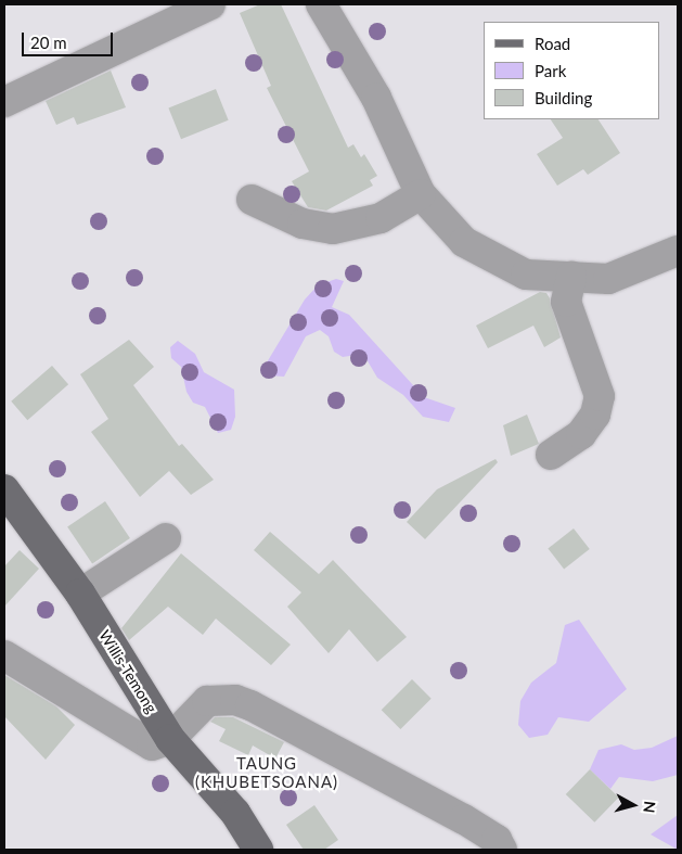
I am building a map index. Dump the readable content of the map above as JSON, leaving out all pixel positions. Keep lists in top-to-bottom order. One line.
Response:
{"streets":{"main road":["Willis-Temong"]},"districts":["TAUNG (KHUBETSOANA)"],"legend":["Road","Park","Building"],"scale_bar":"20 m","north":"right"}
